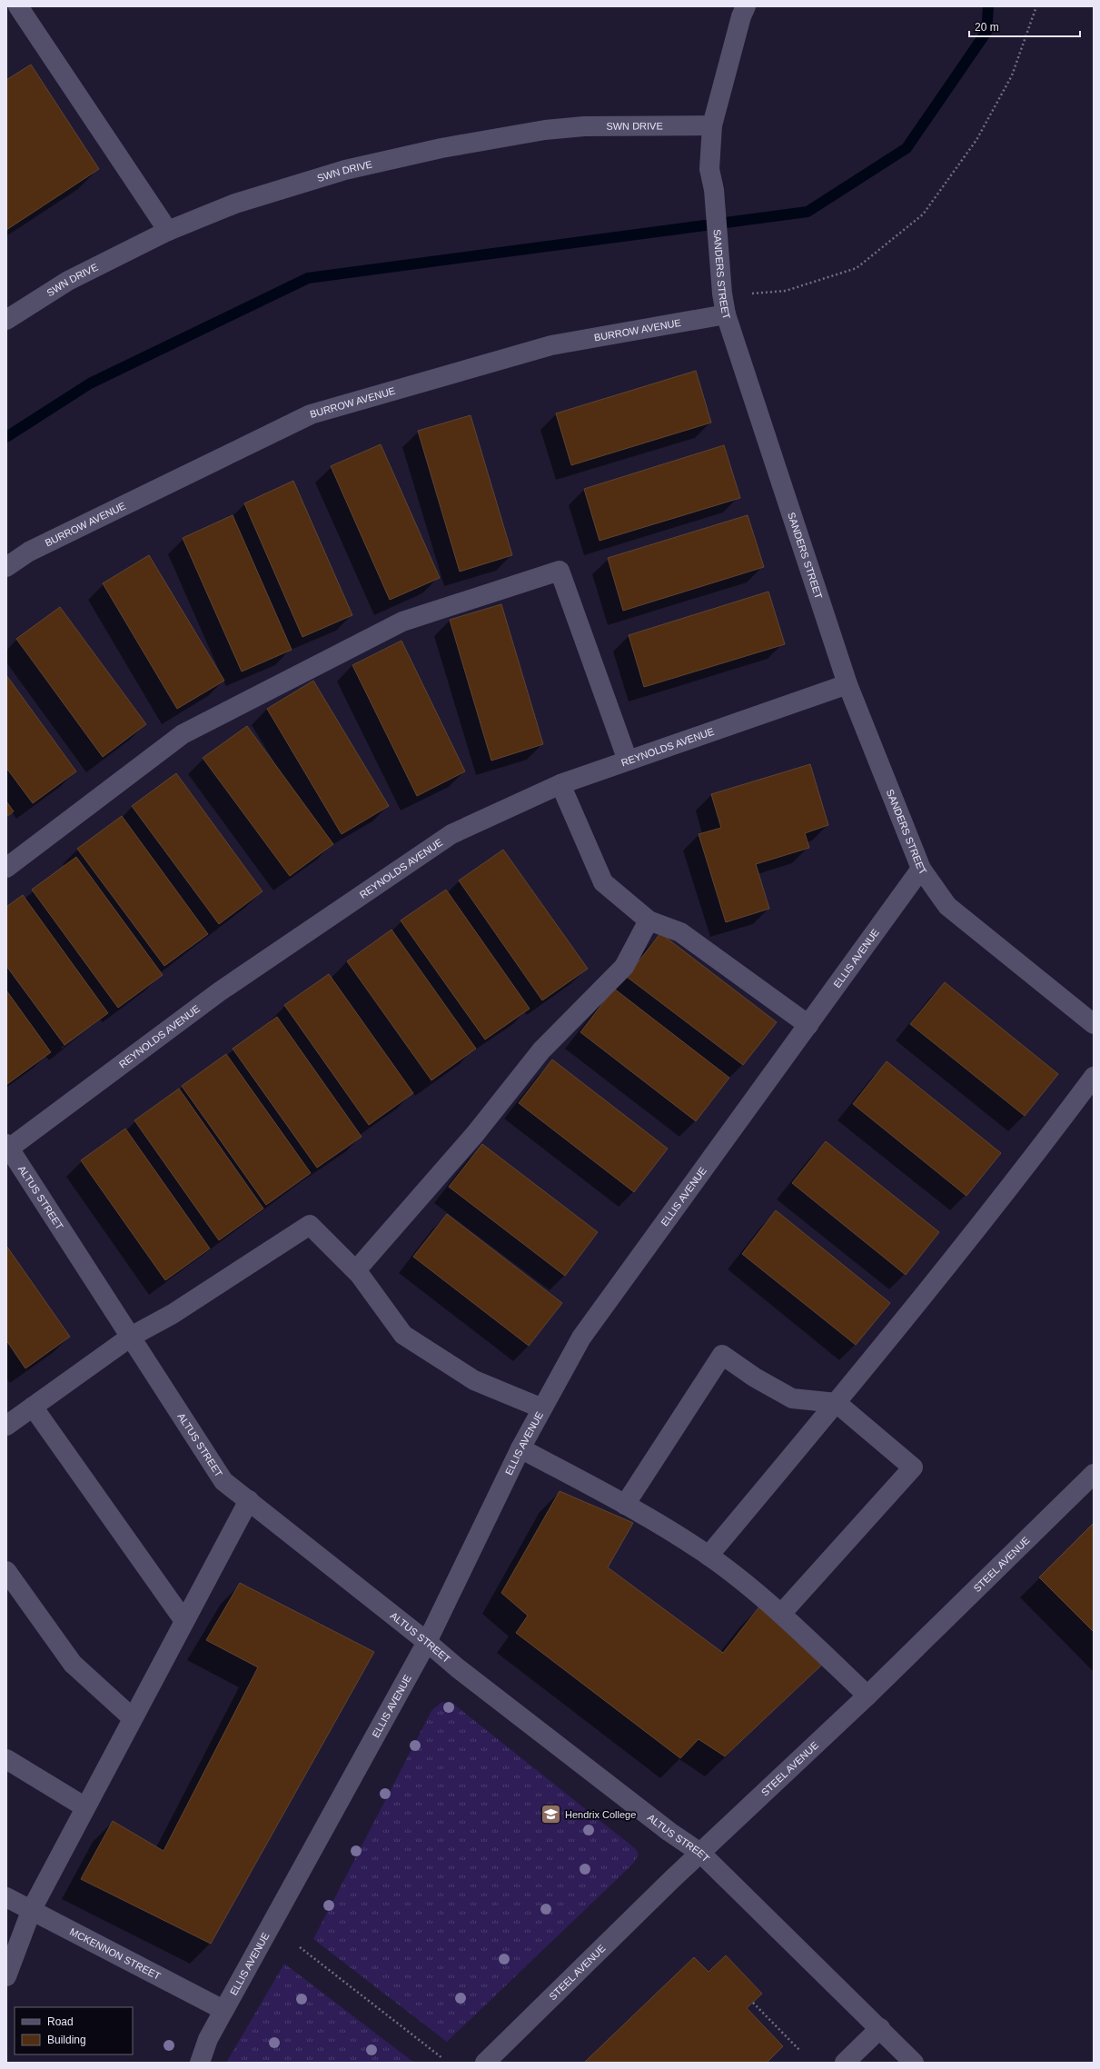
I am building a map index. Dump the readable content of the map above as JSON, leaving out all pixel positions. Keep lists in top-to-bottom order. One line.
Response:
{"streets":{"street":["SWN DRIVE","SANDERS STREET","BURROW AVENUE","REYNOLDS AVENUE","ELLIS AVENUE","ALTUS STREET","STEEL AVENUE","MCKENNON STREET"]},"crossings":[["SWN DRIVE","SANDERS STREET"],["SANDERS STREET","BURROW AVENUE"],["SANDERS STREET","REYNOLDS AVENUE"],["SANDERS STREET","ELLIS AVENUE"],["REYNOLDS AVENUE","ALTUS STREET"],["ELLIS AVENUE","ALTUS STREET"],["ELLIS AVENUE","MCKENNON STREET"],["ALTUS STREET","STEEL AVENUE"]],"places":{"school or university":["Hendrix College"]},"legend":["Road","Building"],"scale_bar":"20 m"}
